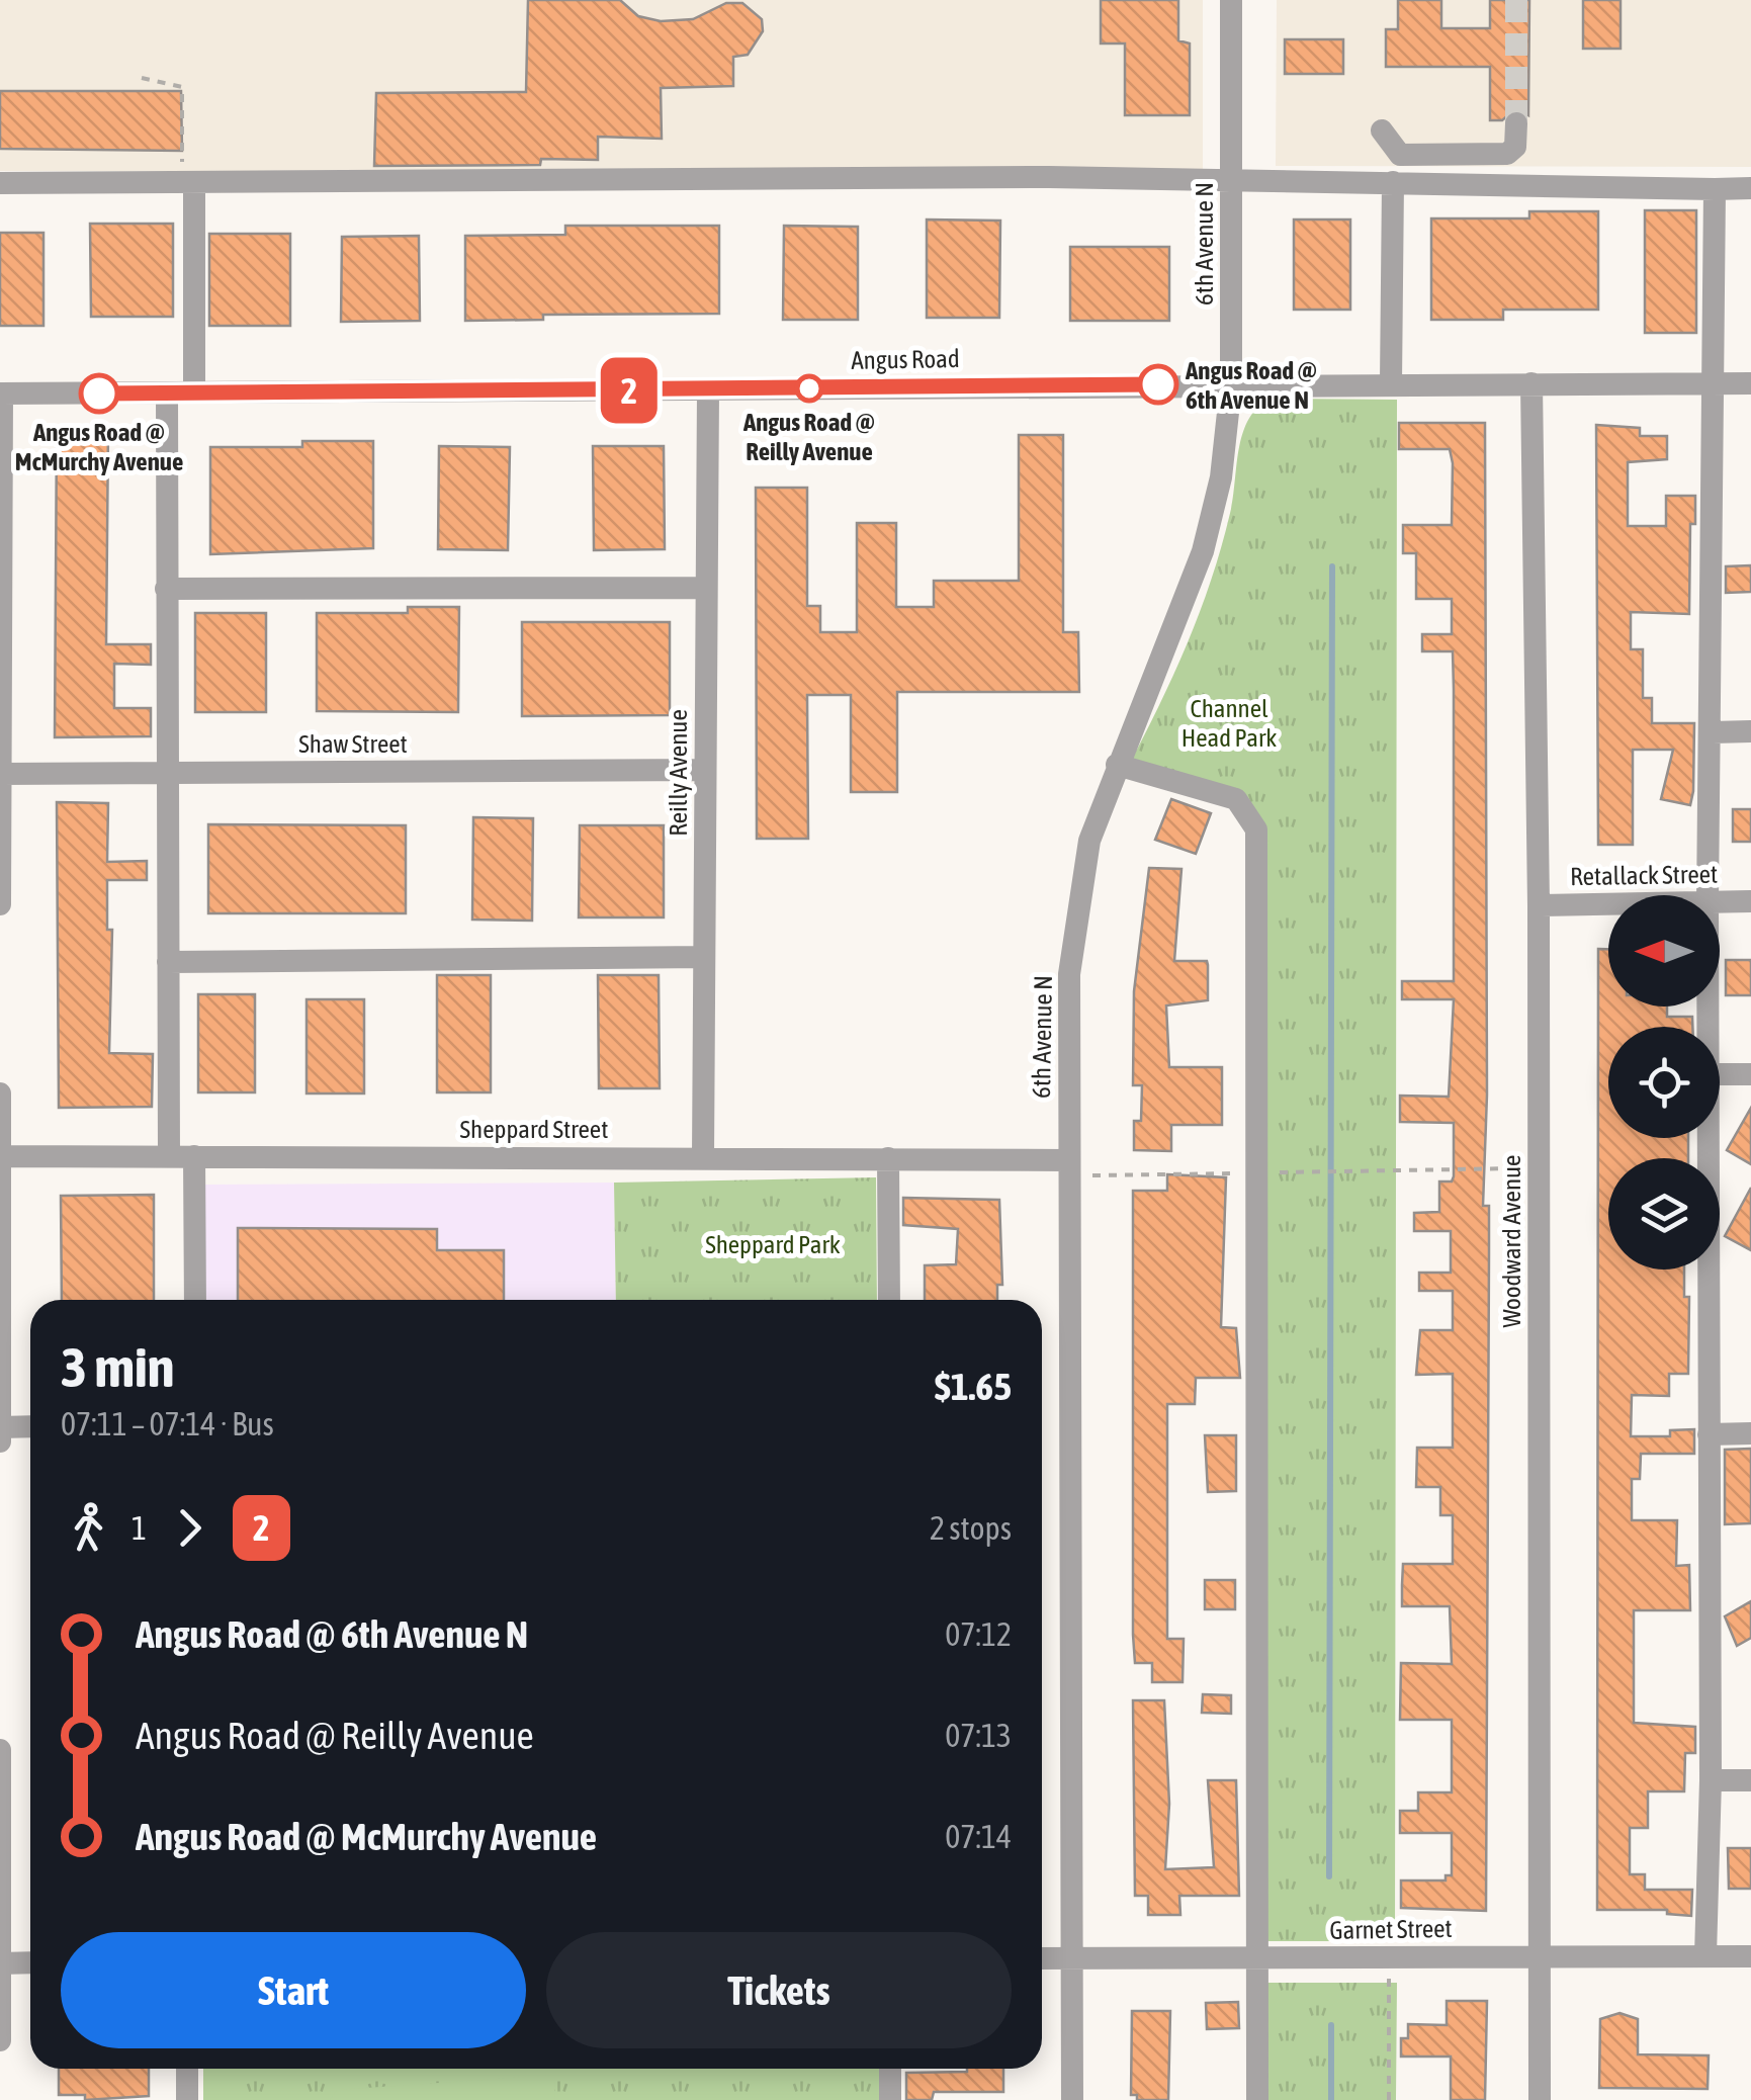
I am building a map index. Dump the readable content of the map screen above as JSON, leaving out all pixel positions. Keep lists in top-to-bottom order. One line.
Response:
{"streets":{"street":["6th Avenue N","Angus Road","Shaw Street","Reilly Avenue","Retallack Street","Sheppard Street","Woodward Avenue","Garnet Street"]},"crossings":[["6th Avenue N","Angus Road"],["6th Avenue N","Sheppard Street"],["6th Avenue N","Garnet Street"],["Angus Road","Reilly Avenue"],["Angus Road","Woodward Avenue"],["Shaw Street","Reilly Avenue"],["Reilly Avenue","Sheppard Street"],["Retallack Street","Woodward Avenue"],["Woodward Avenue","Garnet Street"]],"parks":["Channel Head Park","Sheppard Park"],"places":["Angus Road @ 6th Avenue N","Angus Road @ Reilly Avenue","Angus Road @ McMurchy Avenue"],"lines":["bus line 2"],"north":"left","page":{"on_map":"2","heading":["3 min","07:11 – 07:14 · Bus","$1.65"],"legs":["1","2","2 stops"],"list":[{"name":"Angus Road @ 6th Avenue N","value":"07:12"},{"name":"Angus Road @ Reilly Avenue","value":"07:13"},{"name":"Angus Road @ McMurchy Avenue","value":"07:14"}],"buttons":["Start","Tickets"]}}
